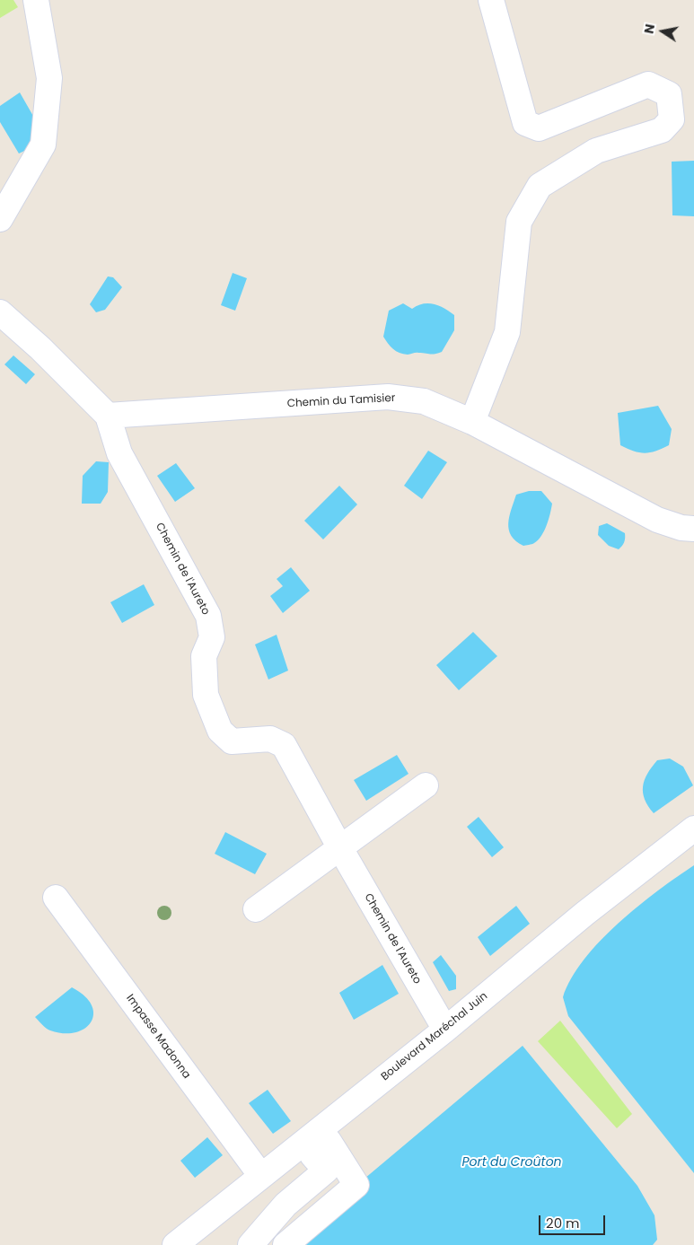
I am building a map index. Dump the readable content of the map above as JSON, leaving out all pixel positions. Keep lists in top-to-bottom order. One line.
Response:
{"streets":{"street":["Chemin du Tamisier","Chemin de l'Aureto","Impasse Madonna","Boulevard Maréchal Juin"]},"crossings":[["Chemin du Tamisier","Chemin de l'Aureto"],["Chemin de l'Aureto","Boulevard Maréchal Juin"],["Impasse Madonna","Boulevard Maréchal Juin"]],"water":["Port du Croûton"],"scale_bar":"20 m","north":"left"}
